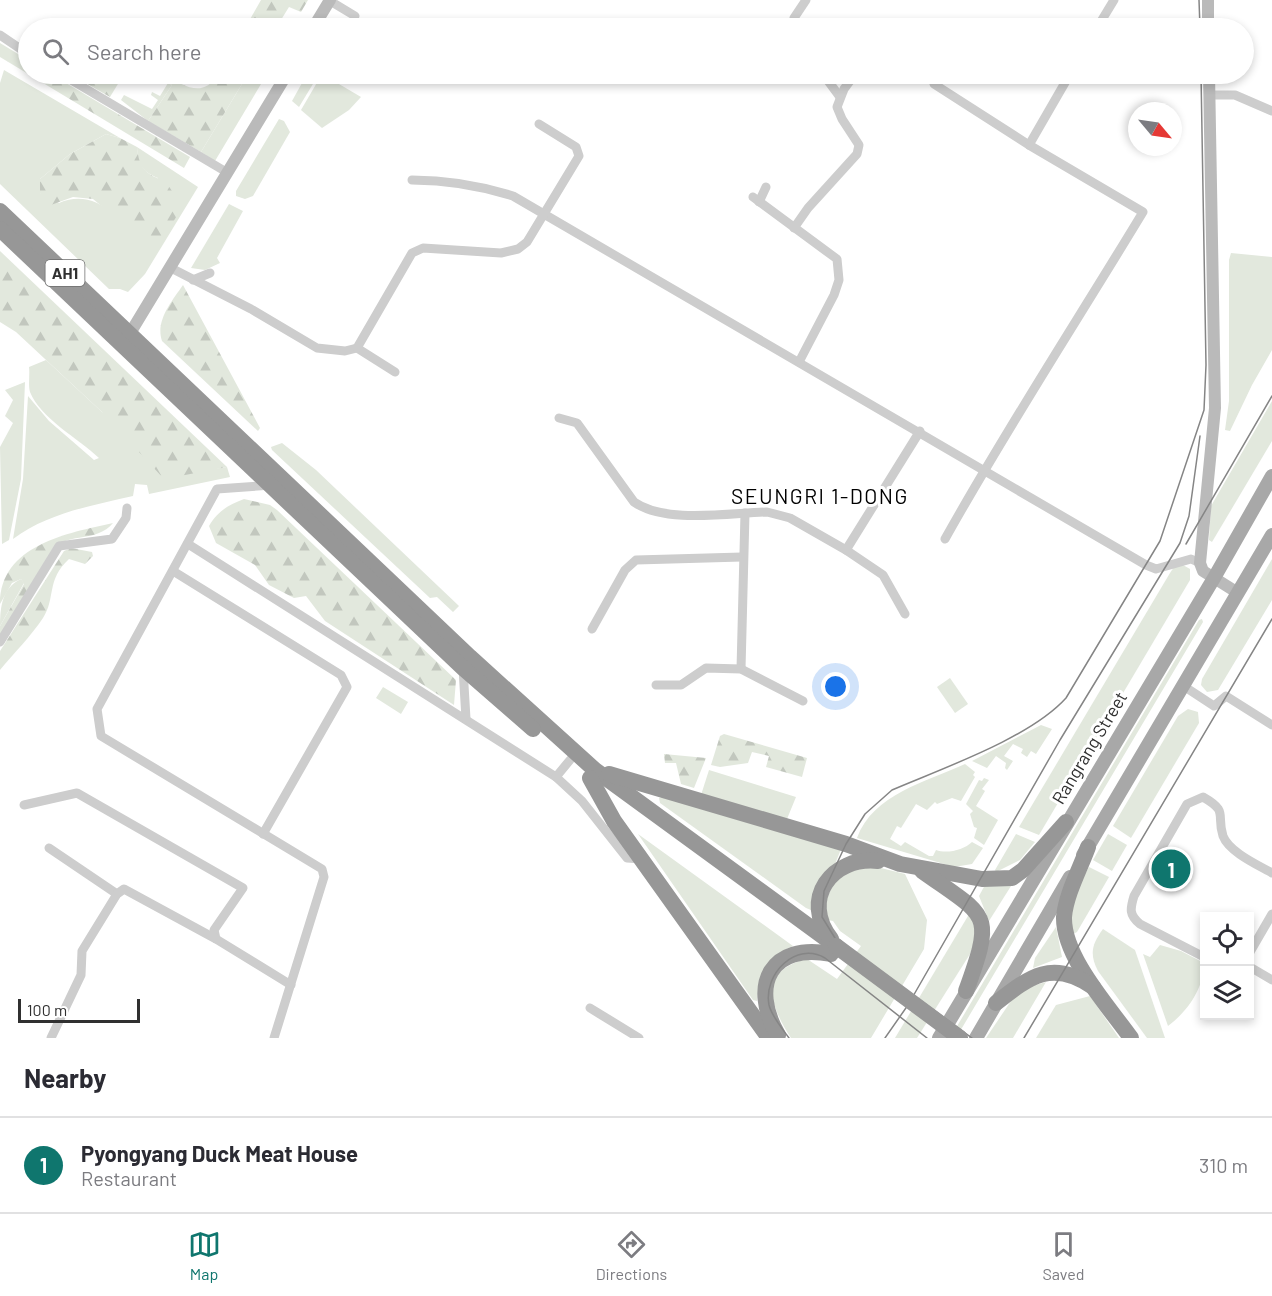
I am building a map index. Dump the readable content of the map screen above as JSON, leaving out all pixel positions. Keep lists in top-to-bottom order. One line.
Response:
{"streets":{"highway":["AH1"],"main road":["Rangrang Street"]},"districts":["SEUNGRI 1-DONG"],"scale_bar":"100 m","north":"bottom right","page":{"search":"Search here","pins":"1","scale":"100 m","heading":"Nearby","list":[{"mark":"1","name":"Pyongyang Duck Meat House","note":"Restaurant","value":"310 m"}],"nav":["Map","Directions","Saved"]}}
